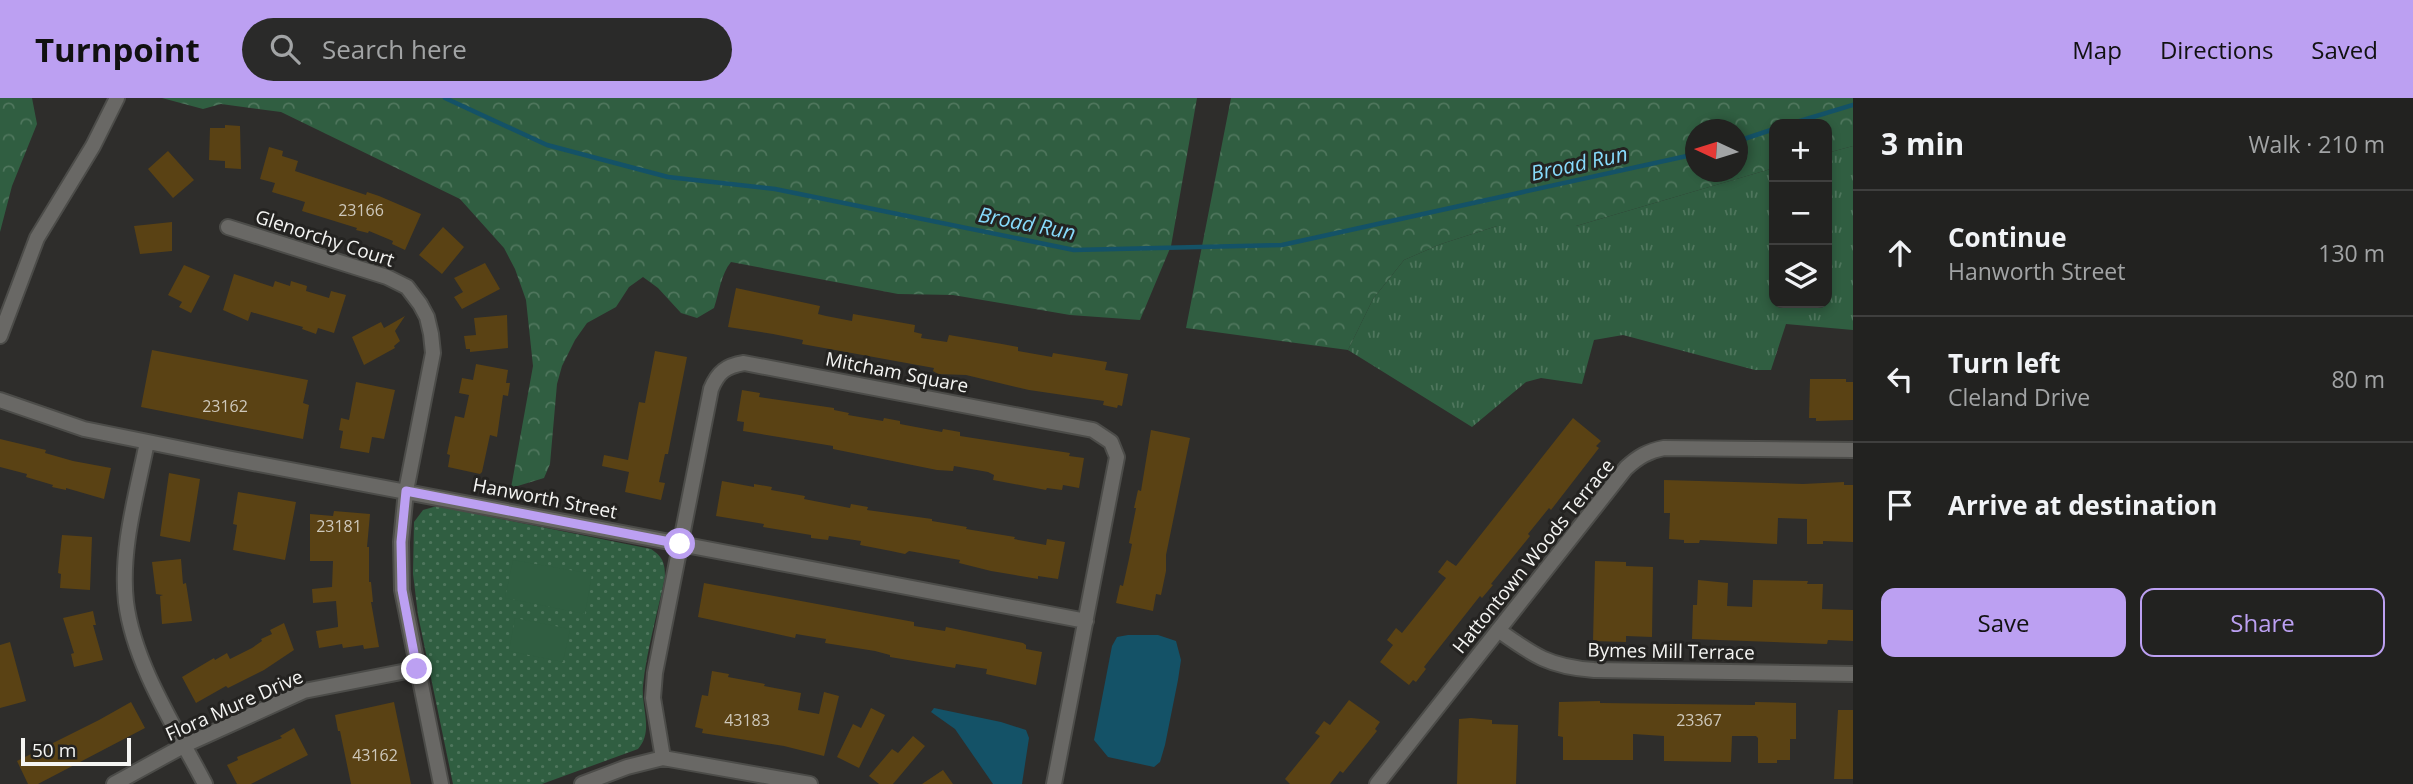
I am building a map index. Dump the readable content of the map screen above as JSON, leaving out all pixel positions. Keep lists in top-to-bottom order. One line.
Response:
{"streets":{"street":["Glenorchy Court","Mitcham Square","Hanworth Street","Hattontown Woods Terrace","Bymes Mill Terrace","Flora Mure Drive"]},"crossings":[["Glenorchy Court","Hanworth Street"],["Glenorchy Court","Flora Mure Drive"],["Mitcham Square","Hanworth Street"],["Hattontown Woods Terrace","Bymes Mill Terrace"]],"water":["Broad Run"],"house_numbers":["23166","23162","23181","43183","23367","43162"],"scale_bar":"50 m","north":"left","page":{"header":"Turnpoint","search":"Search here","nav":["Map","Directions","Saved"],"heading":["3 min","Walk · 210 m"],"map_buttons":["+","−"],"list":[["Continue","Hanworth Street","130 m"],["Turn left","Cleland Drive","80 m"],"Arrive at destination"],"buttons":["Save","Share"],"scale":"50 m"}}
